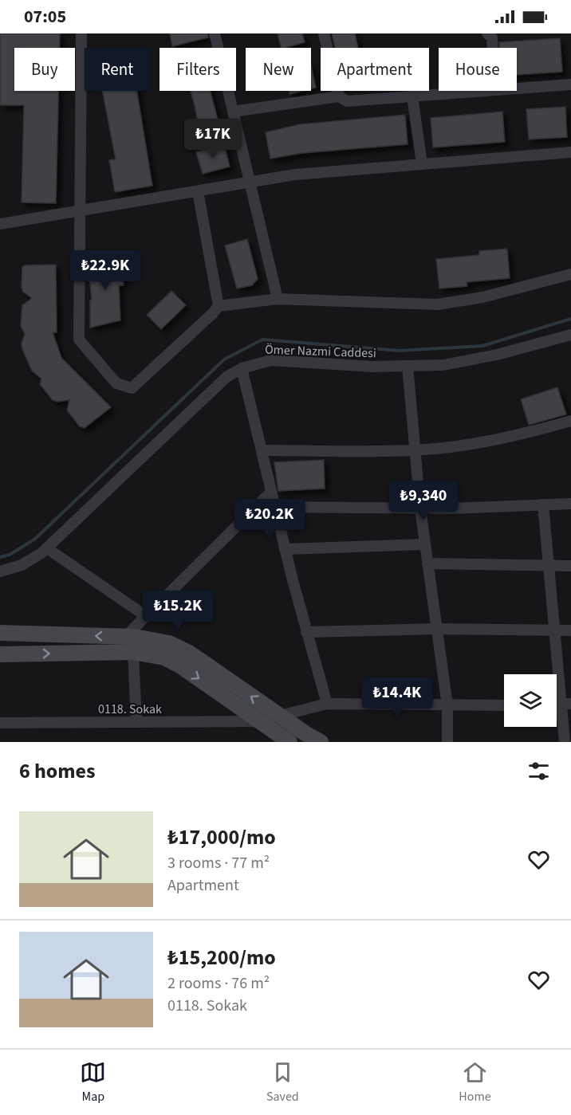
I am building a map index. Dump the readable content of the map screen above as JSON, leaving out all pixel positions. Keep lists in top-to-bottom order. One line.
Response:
{"streets":{"street":["Ömer Nazmi Caddesi","0118. Sokak"]},"page":{"status":"07:05","chip":["Buy","Rent","Filters","New","Apartment","House"],"price":["₺17K","₺22.9K","₺9,340","₺20.2K","₺15.2K","₺14.4K"],"heading":"6 homes","list":[{"name":"₺17,000/mo","note":"3 rooms · 77 m² · Apartment"},{"name":"₺15,200/mo","note":"2 rooms · 76 m² · 0118. Sokak"}],"tabs":["Map","Saved","Home"]}}
